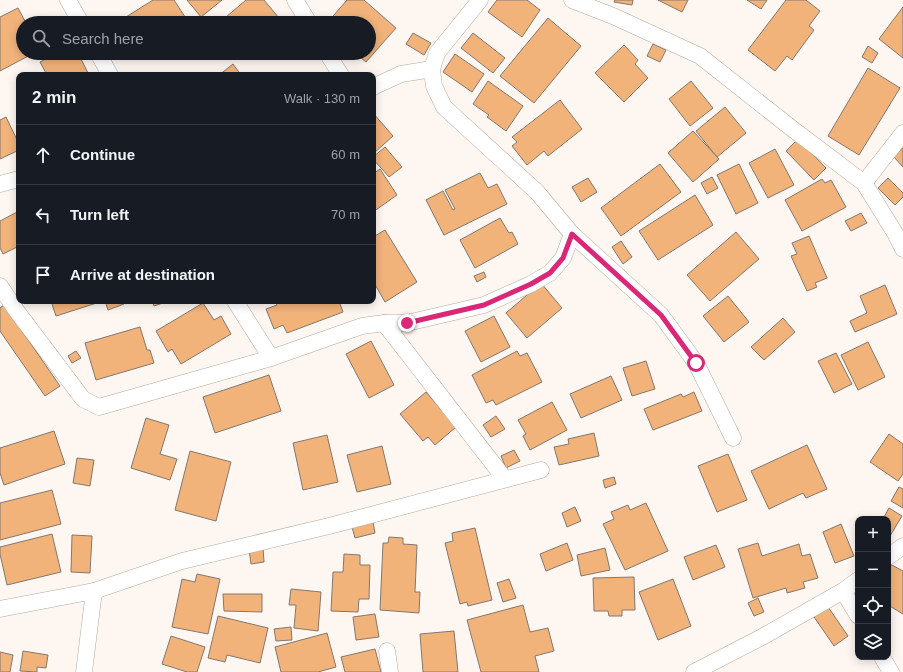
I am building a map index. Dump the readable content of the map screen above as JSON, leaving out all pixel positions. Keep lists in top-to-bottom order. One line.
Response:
{"page":{"search":"Search here","heading":["2 min","Walk · 130 m"],"list":[["Continue","60 m"],["Turn left","70 m"],"Arrive at destination"],"map_buttons":["+","−"]}}
